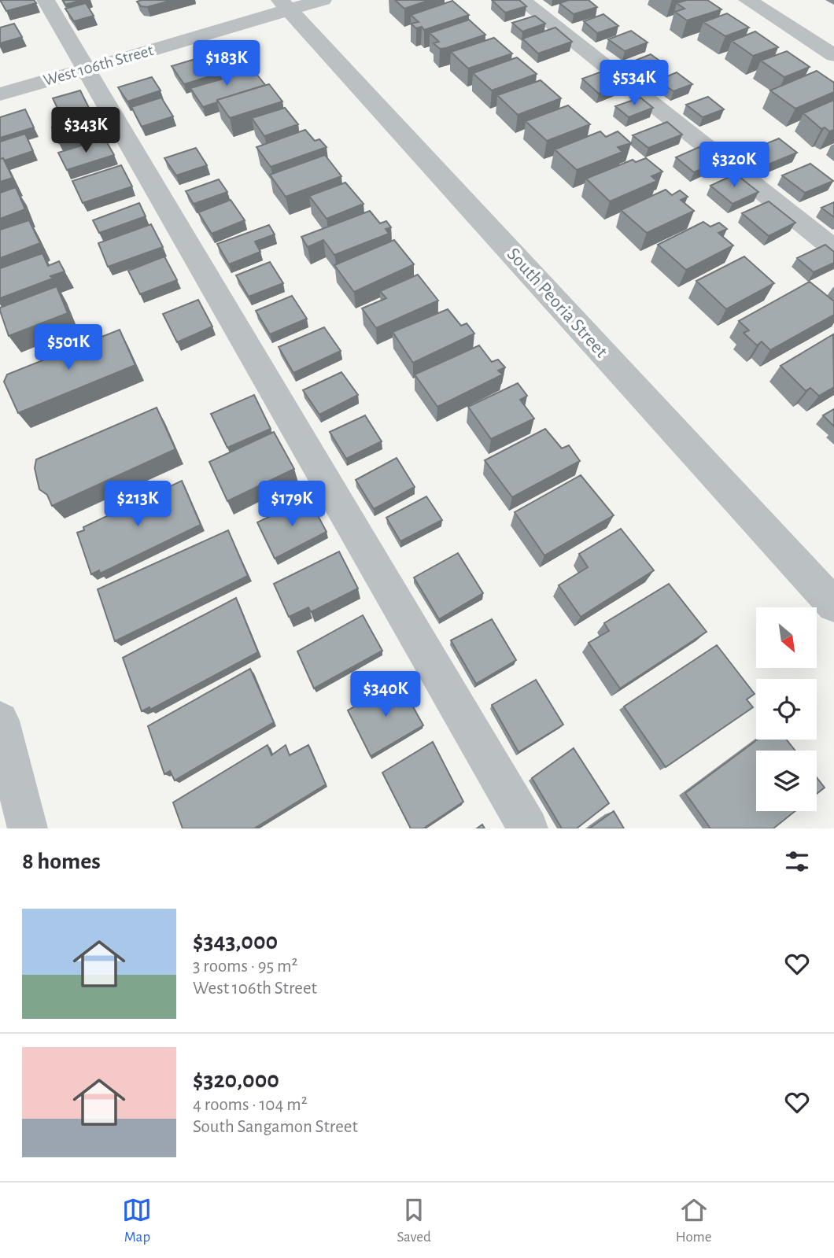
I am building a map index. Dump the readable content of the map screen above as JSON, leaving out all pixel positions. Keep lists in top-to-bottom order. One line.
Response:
{"streets":{"street":["West 106th Street","South Peoria Street"]},"crossings":[["West 106th Street","South Peoria Street"]],"north":"bottom right","page":{"price":["$183K","$534K","$343K","$320K","$501K","$213K","$179K","$340K"],"heading":"8 homes","list":[{"name":"$343,000","note":"3 rooms · 95 m² · West 106th Street"},{"name":"$320,000","note":"4 rooms · 104 m² · South Sangamon Street"}],"tabs":["Map","Saved","Home"]}}
